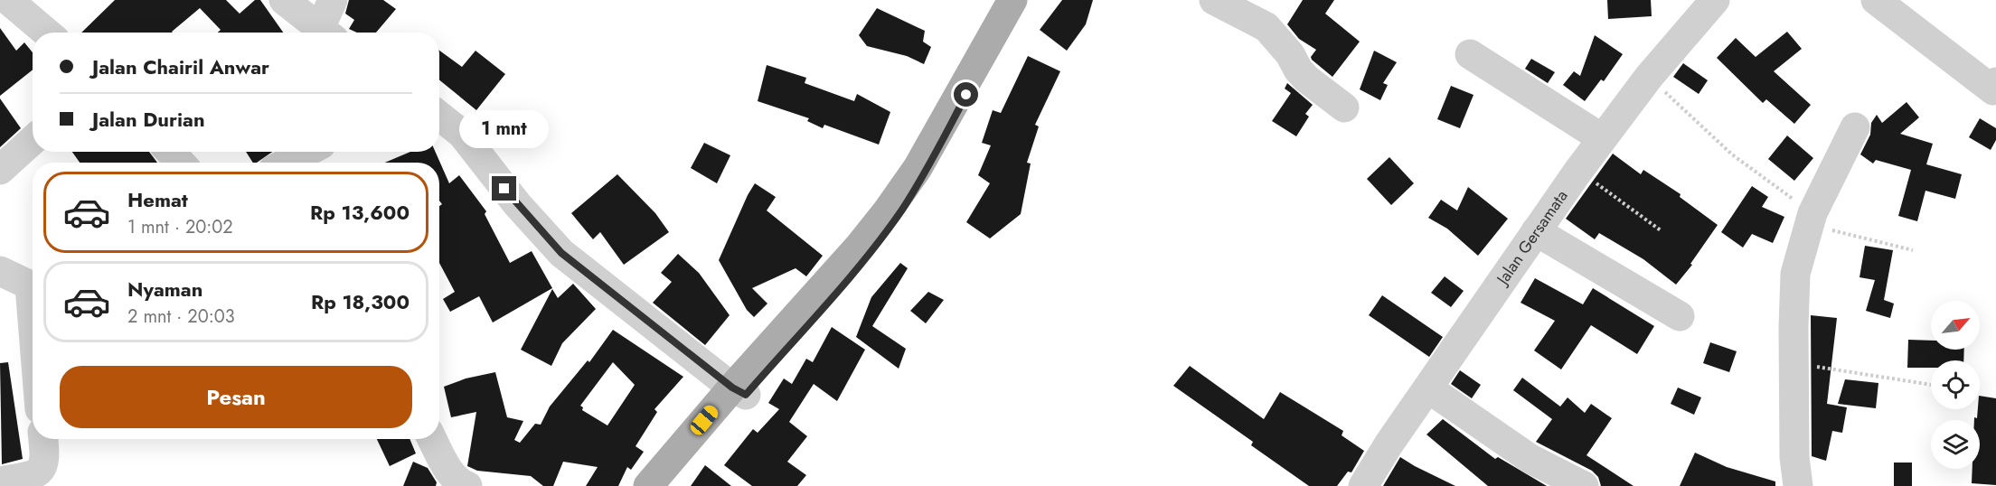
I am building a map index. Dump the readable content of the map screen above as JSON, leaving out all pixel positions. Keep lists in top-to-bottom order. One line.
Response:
{"streets":{"street":["Jalan Gersamata"]},"north":"top right","page":{"banner":["Jalan Chairil Anwar","Jalan Durian"],"bubble":"1 mnt","list":[{"name":"Hemat","note":"1 mnt · 20:02","value":"Rp 13,600"},{"name":"Nyaman","note":"2 mnt · 20:03","value":"Rp 18,300"}],"buttons":"Pesan"}}
